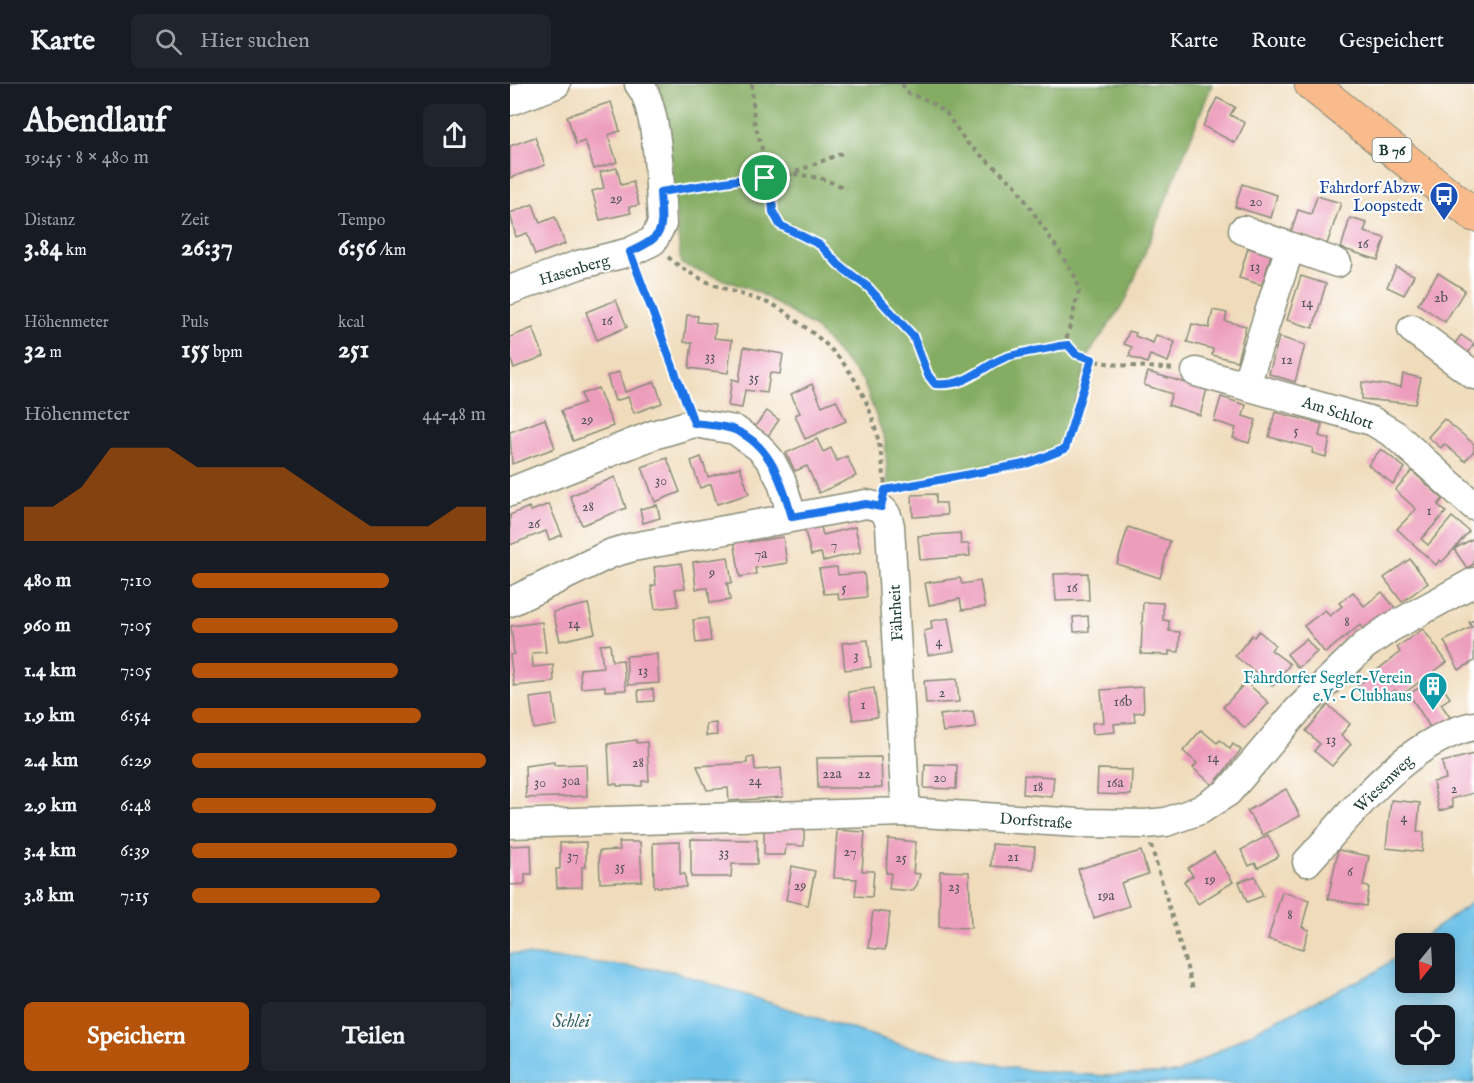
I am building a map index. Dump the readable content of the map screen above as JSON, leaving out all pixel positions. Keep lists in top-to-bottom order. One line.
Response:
{"streets":{"main road":["B 76"],"street":["Hasenberg","Am Schlott","Fährheit","Wiesenweg","Dorfstraße"]},"crossings":[["Fährheit","Dorfstraße"]],"water":["Schlei"],"places":{"bus stop":["Fahrdorf Abzw. Loopstedt"],"building":["Fahrdorfer Segler-Verein e.V. - Clubhaus"]},"house_numbers":["29","20","16","13","2b","14","16","33","12","35","29","5","30","28","1","26","7","7a","9","5","16","8","14","4","3","13","2","16b","1","13","14","28","22a","22","20","30a","24","30","16a","18","2","4","27","33","37","21","25","35","6","19","29","23","19a","8"],"north":"bottom","page":{"header":"Karte","search":"Hier suchen","nav":["Karte","Route","Gespeichert"],"heading":["Abendlauf","19:45 · 8 × 480 m"],"stats":[["Distanz","3.84 km"],["Zeit","26:37"],["Tempo","6:56 /km"],["Höhenmeter","32 m"],["Puls","155 bpm"],["kcal","251"]],"chart":["Höhenmeter","44–48 m"],"list":[{"name":"480 m","note":"7:10"},{"name":"960 m","note":"7:05"},{"name":"1.4 km","note":"7:05"},{"name":"1.9 km","note":"6:54"},{"name":"2.4 km","note":"6:29"},{"name":"2.9 km","note":"6:48"},{"name":"3.4 km","note":"6:39"},{"name":"3.8 km","note":"7:15"}],"buttons":["Speichern","Teilen"]}}
